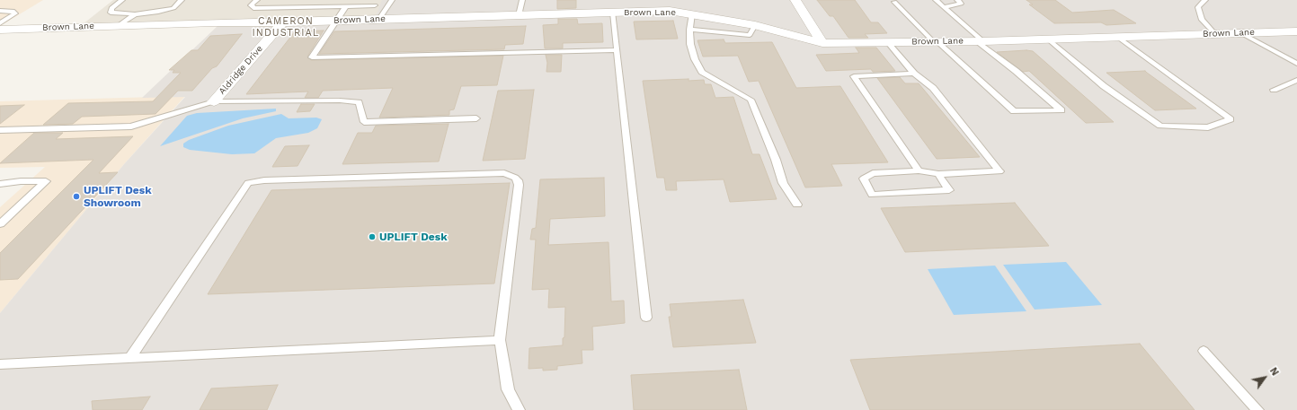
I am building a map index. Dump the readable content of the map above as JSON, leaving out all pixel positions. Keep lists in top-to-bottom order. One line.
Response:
{"streets":{"street":["Brown Lane","Aldridge Drive"]},"crossings":[["Brown Lane","Aldridge Drive"]],"districts":["CAMERON INDUSTRIAL"],"places":["UPLIFT Desk Showroom","UPLIFT Desk"],"north":"top right"}
